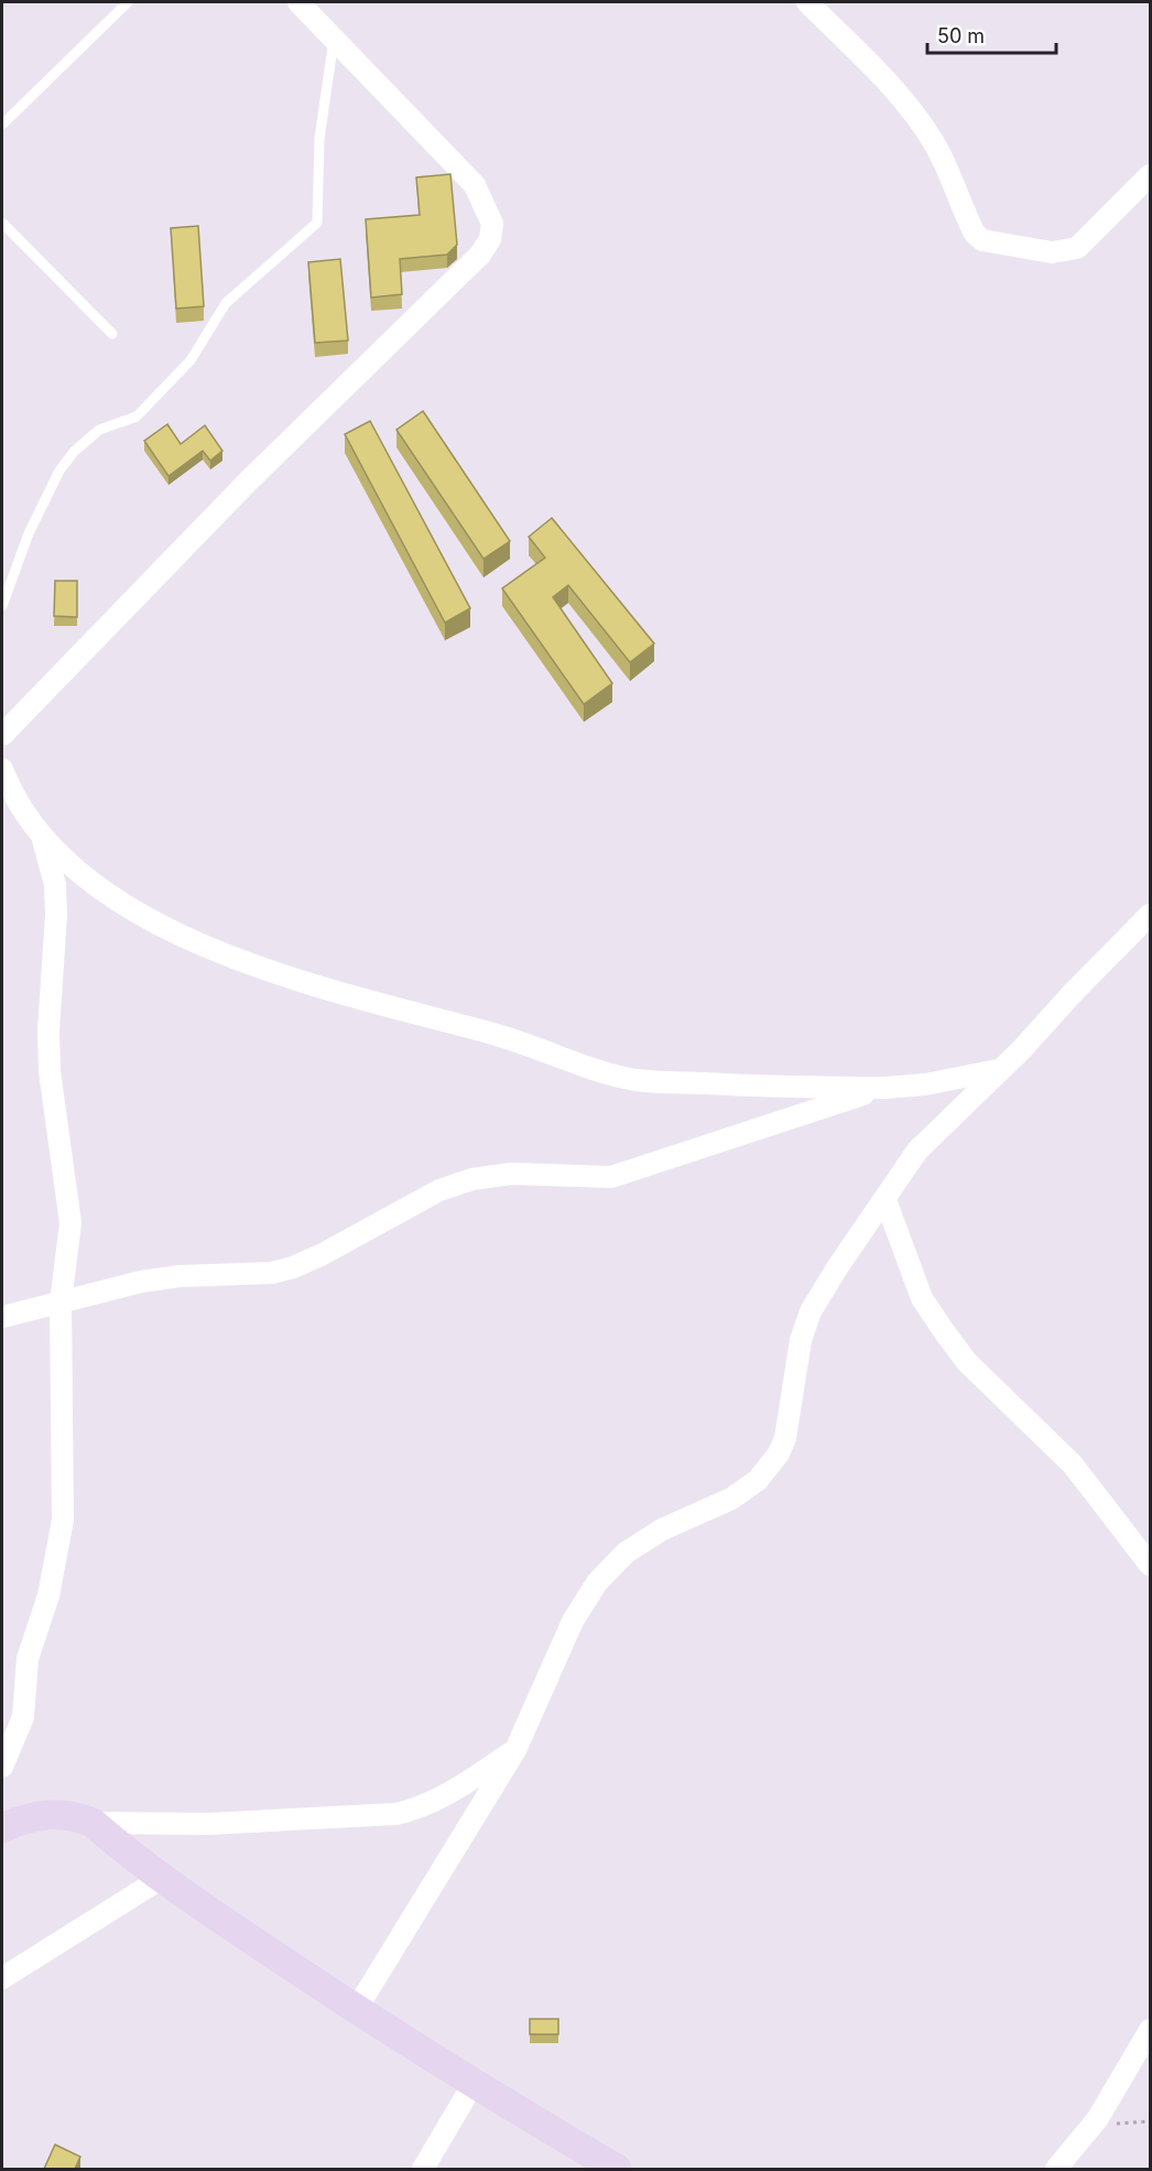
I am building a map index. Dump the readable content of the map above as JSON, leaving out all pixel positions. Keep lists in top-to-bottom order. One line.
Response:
{"scale_bar":"50 m"}
